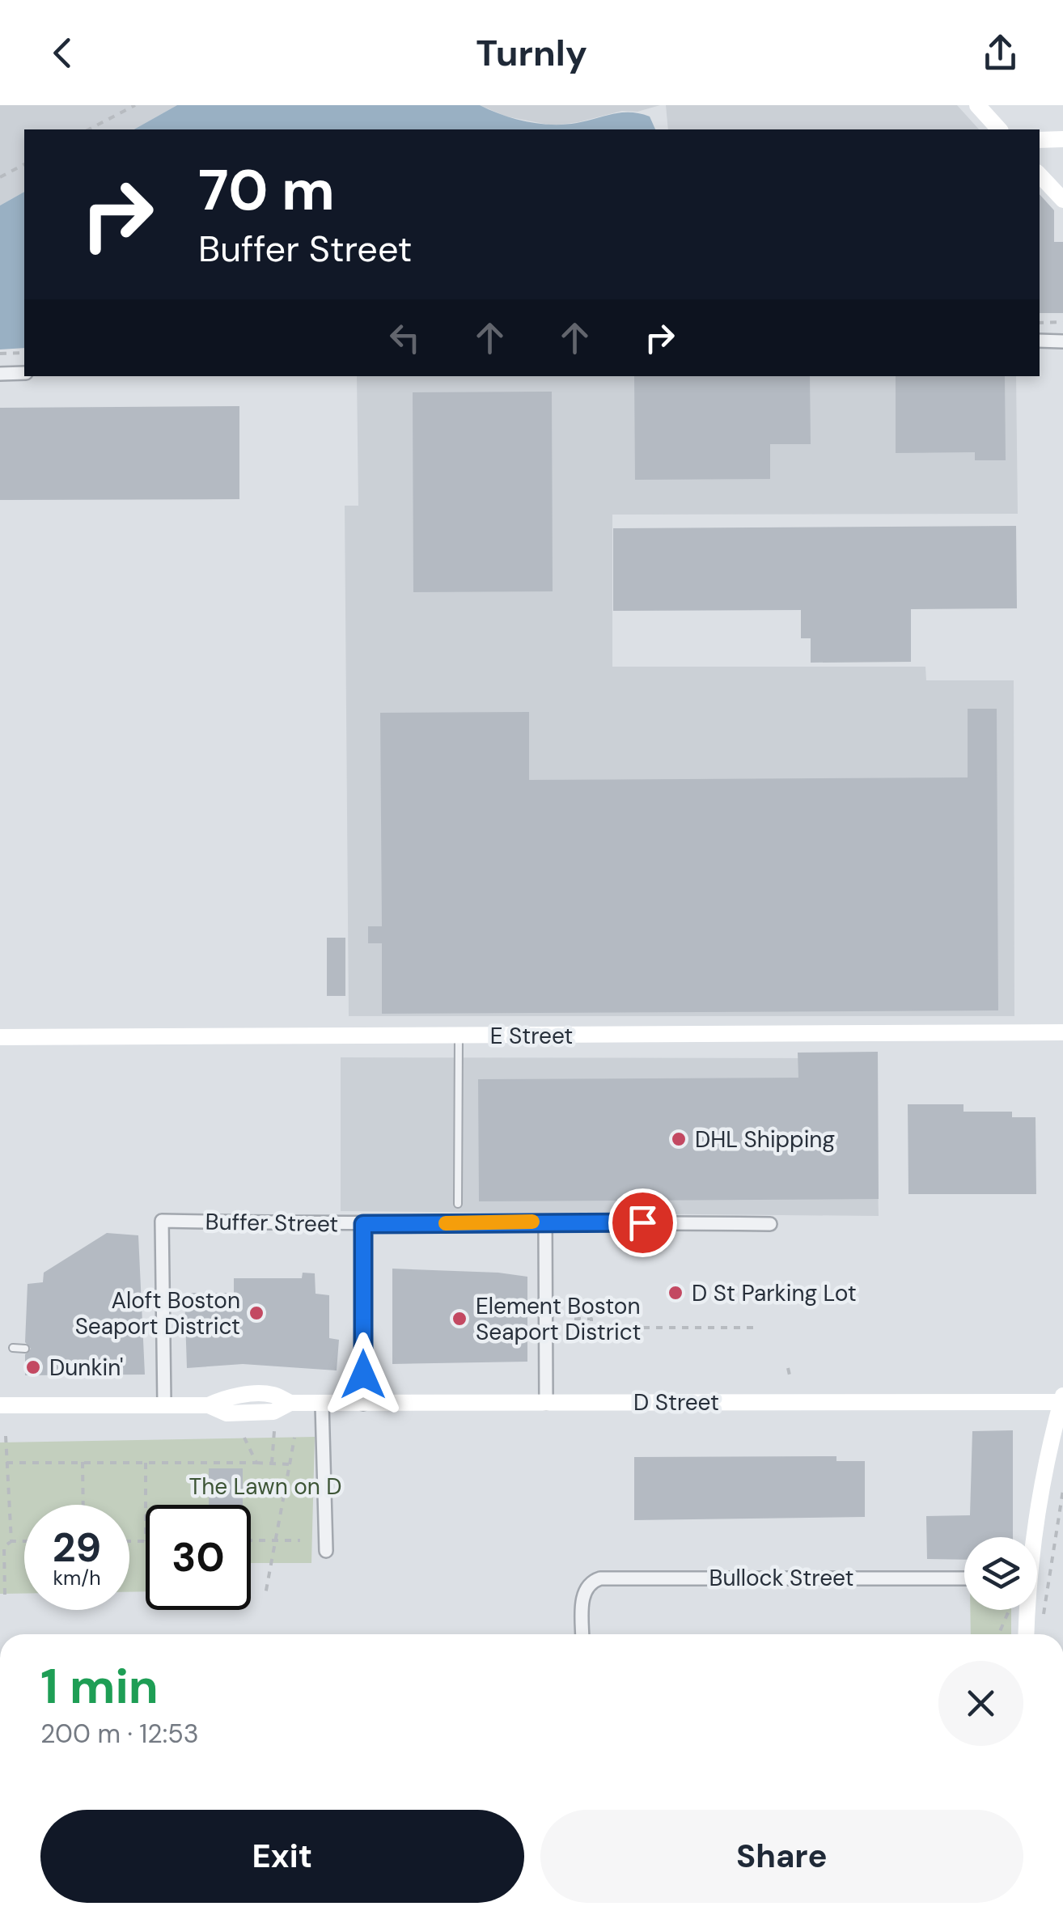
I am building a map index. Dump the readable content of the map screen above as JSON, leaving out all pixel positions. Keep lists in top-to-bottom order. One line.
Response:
{"streets":{"street":["E Street","Buffer Street","D Street","Bullock Street"]},"crossings":[["Buffer Street","D Street"]],"parks":["The Lawn on D"],"places":["DHL Shipping","D St Parking Lot","Aloft Boston Seaport District","Element Boston Seaport District","Dunkin'"],"page":{"header":"Turnly","turn":["70 m","Buffer Street"],"speed":"29 km/h","limit":"30","heading":["1 min","200 m · 12:53"],"buttons":["Exit","Share"]}}
